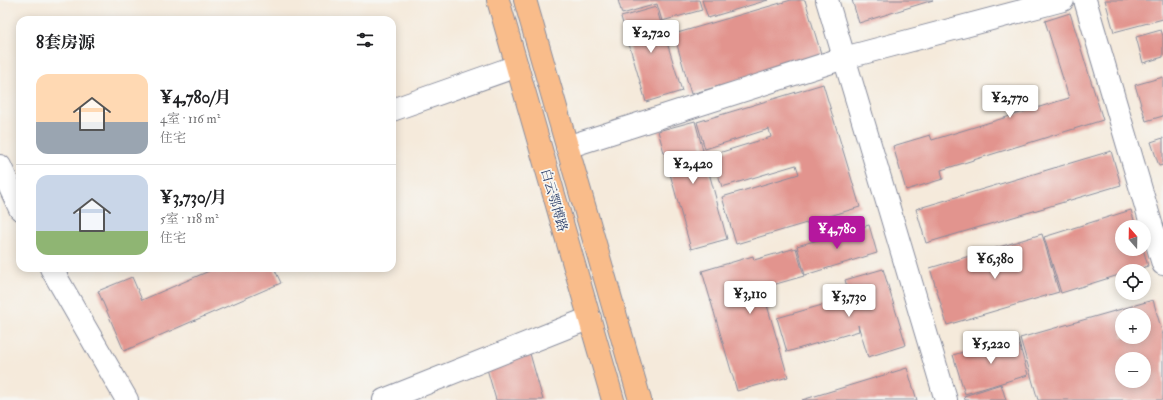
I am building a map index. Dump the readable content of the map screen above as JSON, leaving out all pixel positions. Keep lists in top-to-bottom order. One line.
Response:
{"streets":{"main road":["白云鄂博路"]},"north":"top","page":{"heading":"8套房源","price":["¥2,720","¥2,770","¥2,420","¥4,780","¥6,380","¥3,110","¥3,730","¥5,220"],"list":[{"name":"¥4,780/月","note":"4室 · 116 m² · 住宅"},{"name":"¥3,730/月","note":"5室 · 118 m² · 住宅"}],"map_buttons":["+","−"]}}
